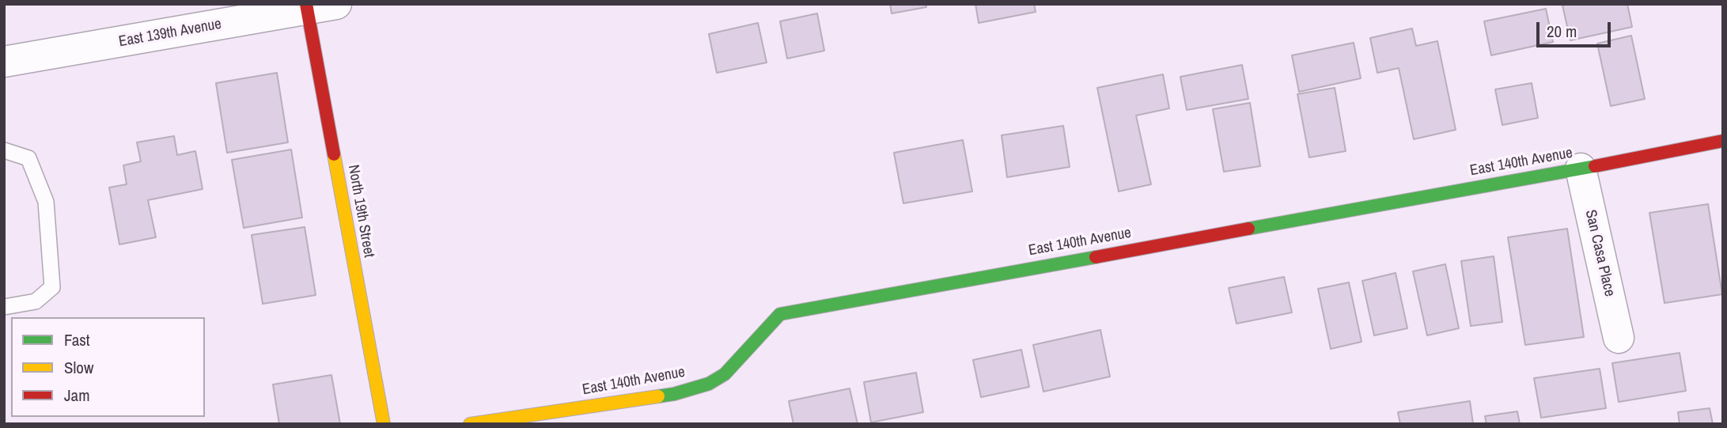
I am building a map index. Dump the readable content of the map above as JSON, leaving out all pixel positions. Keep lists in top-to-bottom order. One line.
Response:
{"streets":{"street":["East 139th Avenue","East 140th Avenue","North 19th Street","San Casa Place"]},"crossings":[["East 139th Avenue","North 19th Street"],["East 140th Avenue","San Casa Place"]],"legend":["Fast","Slow","Jam"],"scale_bar":"20 m"}
